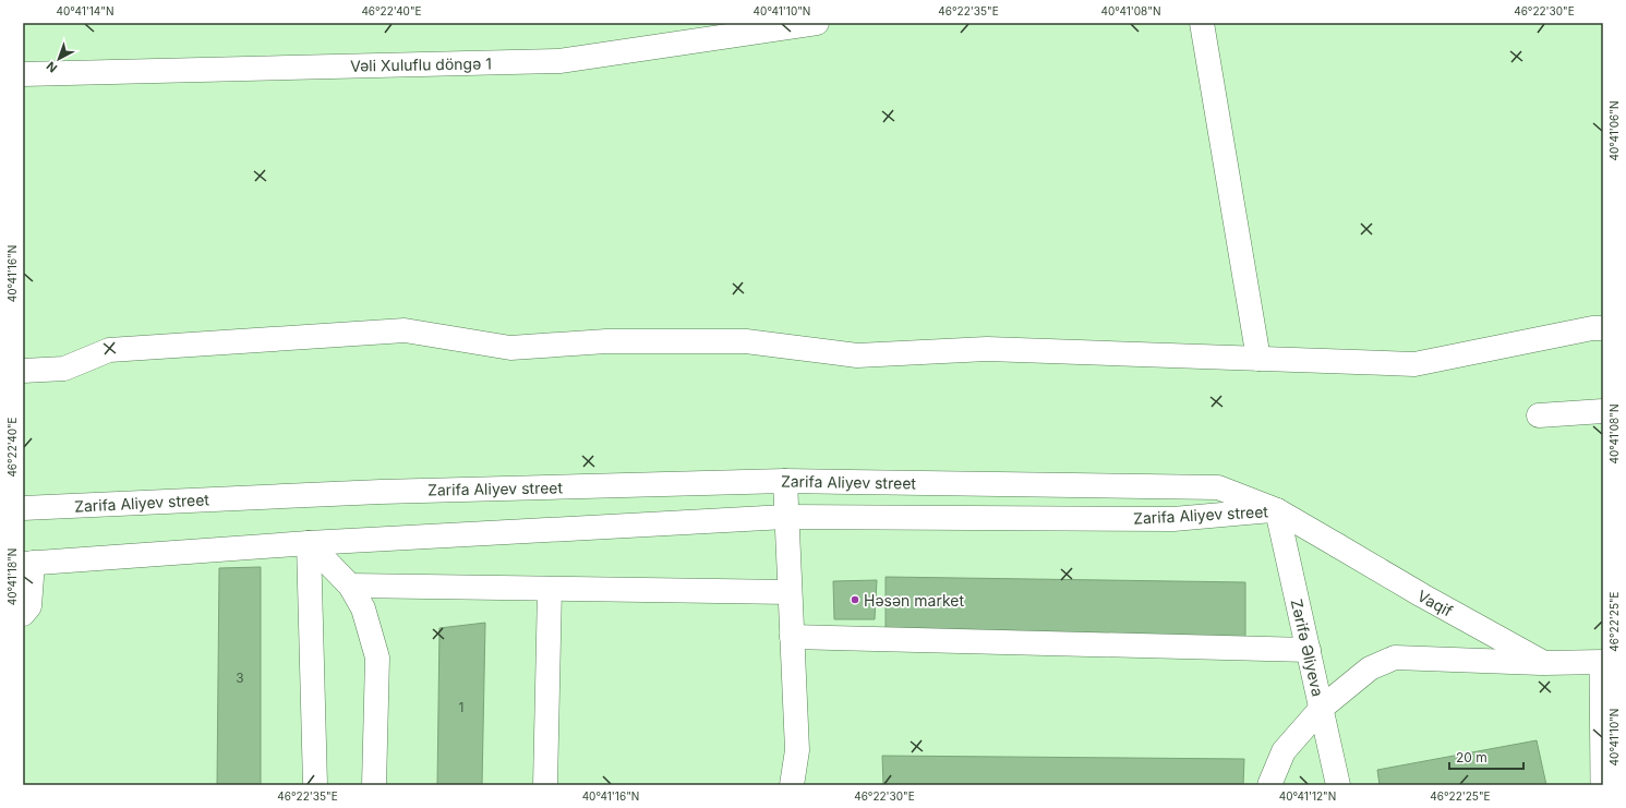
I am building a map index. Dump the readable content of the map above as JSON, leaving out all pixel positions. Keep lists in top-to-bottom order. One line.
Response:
{"streets":{"street":["Vəli Xuluflu döngə 1","Zarifa Aliyev street","Vaqif","Zərifə Əliyeva"]},"crossings":[["Zarifa Aliyev street","Vaqif"],["Zarifa Aliyev street","Zərifə Əliyeva"],["Vaqif","Zərifə Əliyeva"]],"places":["Həsən market"],"house_numbers":["3","1"],"scale_bar":"20 m","north":"bottom left","coordinates":["40°41'14\"N","46°22'40\"E","40°41'10\"N","46°22'35\"E","40°41'08\"N","46°22'30\"E","40°41'06\"N","40°41'16\"N","40°41'18\"N","46°22'25\"E","40°41'12\"N"]}
